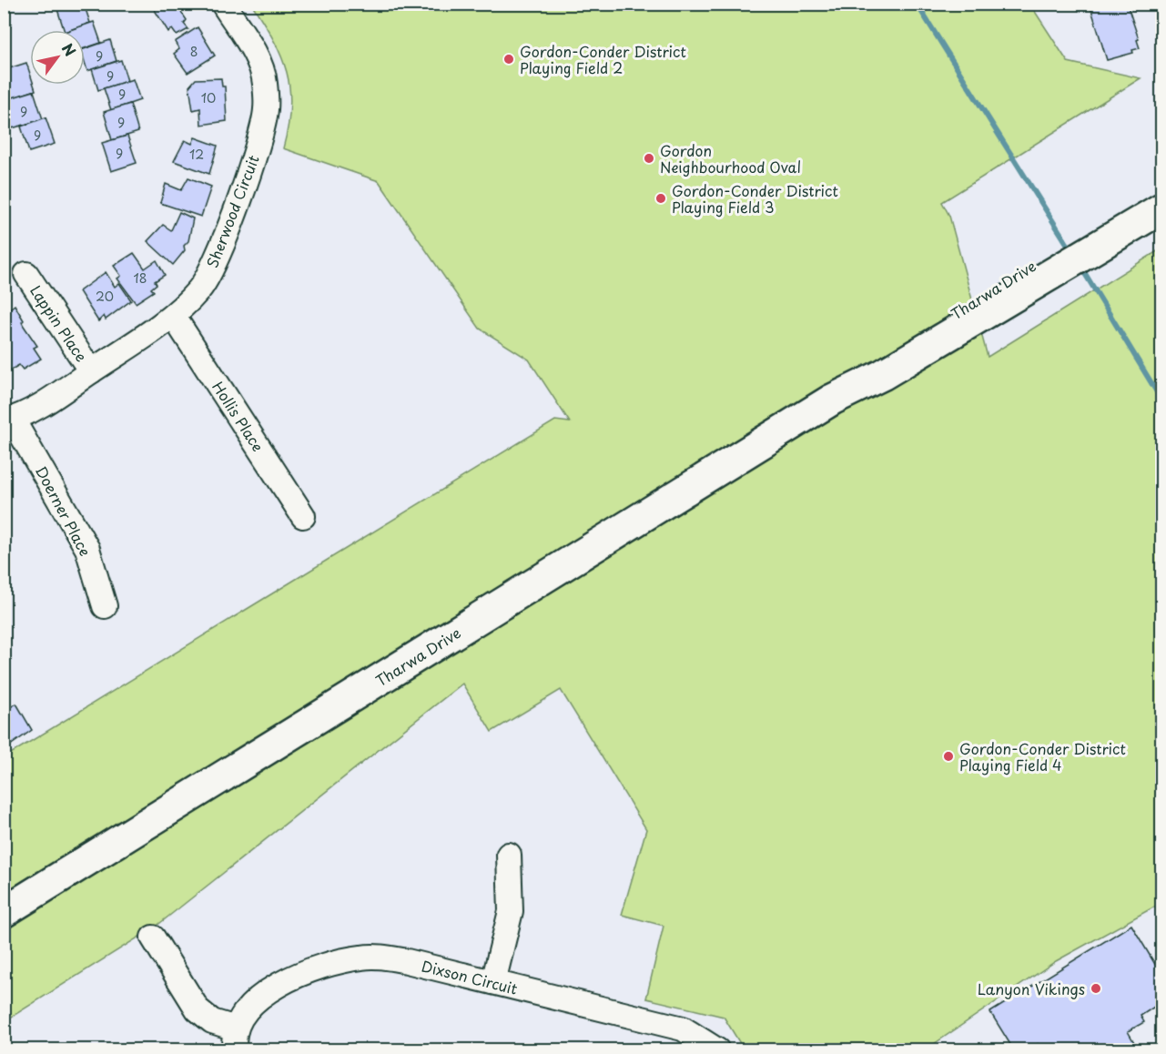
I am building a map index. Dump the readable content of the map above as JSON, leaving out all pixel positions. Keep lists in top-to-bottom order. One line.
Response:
{"streets":{"main road":["Tharwa Drive"],"street":["Sherwood Circuit","Lappin Place","Hollis Place","Doerner Place","Dixson Circuit"]},"crossings":[["Sherwood Circuit","Lappin Place"],["Sherwood Circuit","Hollis Place"],["Sherwood Circuit","Doerner Place"]],"places":["Gordon-Conder District Playing Field 2","Gordon Neighbourhood Oval","Gordon-Conder District Playing Field 3","Gordon-Conder District Playing Field 4","Lanyon Vikings"],"house_numbers":["8","9","9","9","10","9","9","9","9","12","18","20"],"north":"top right"}
